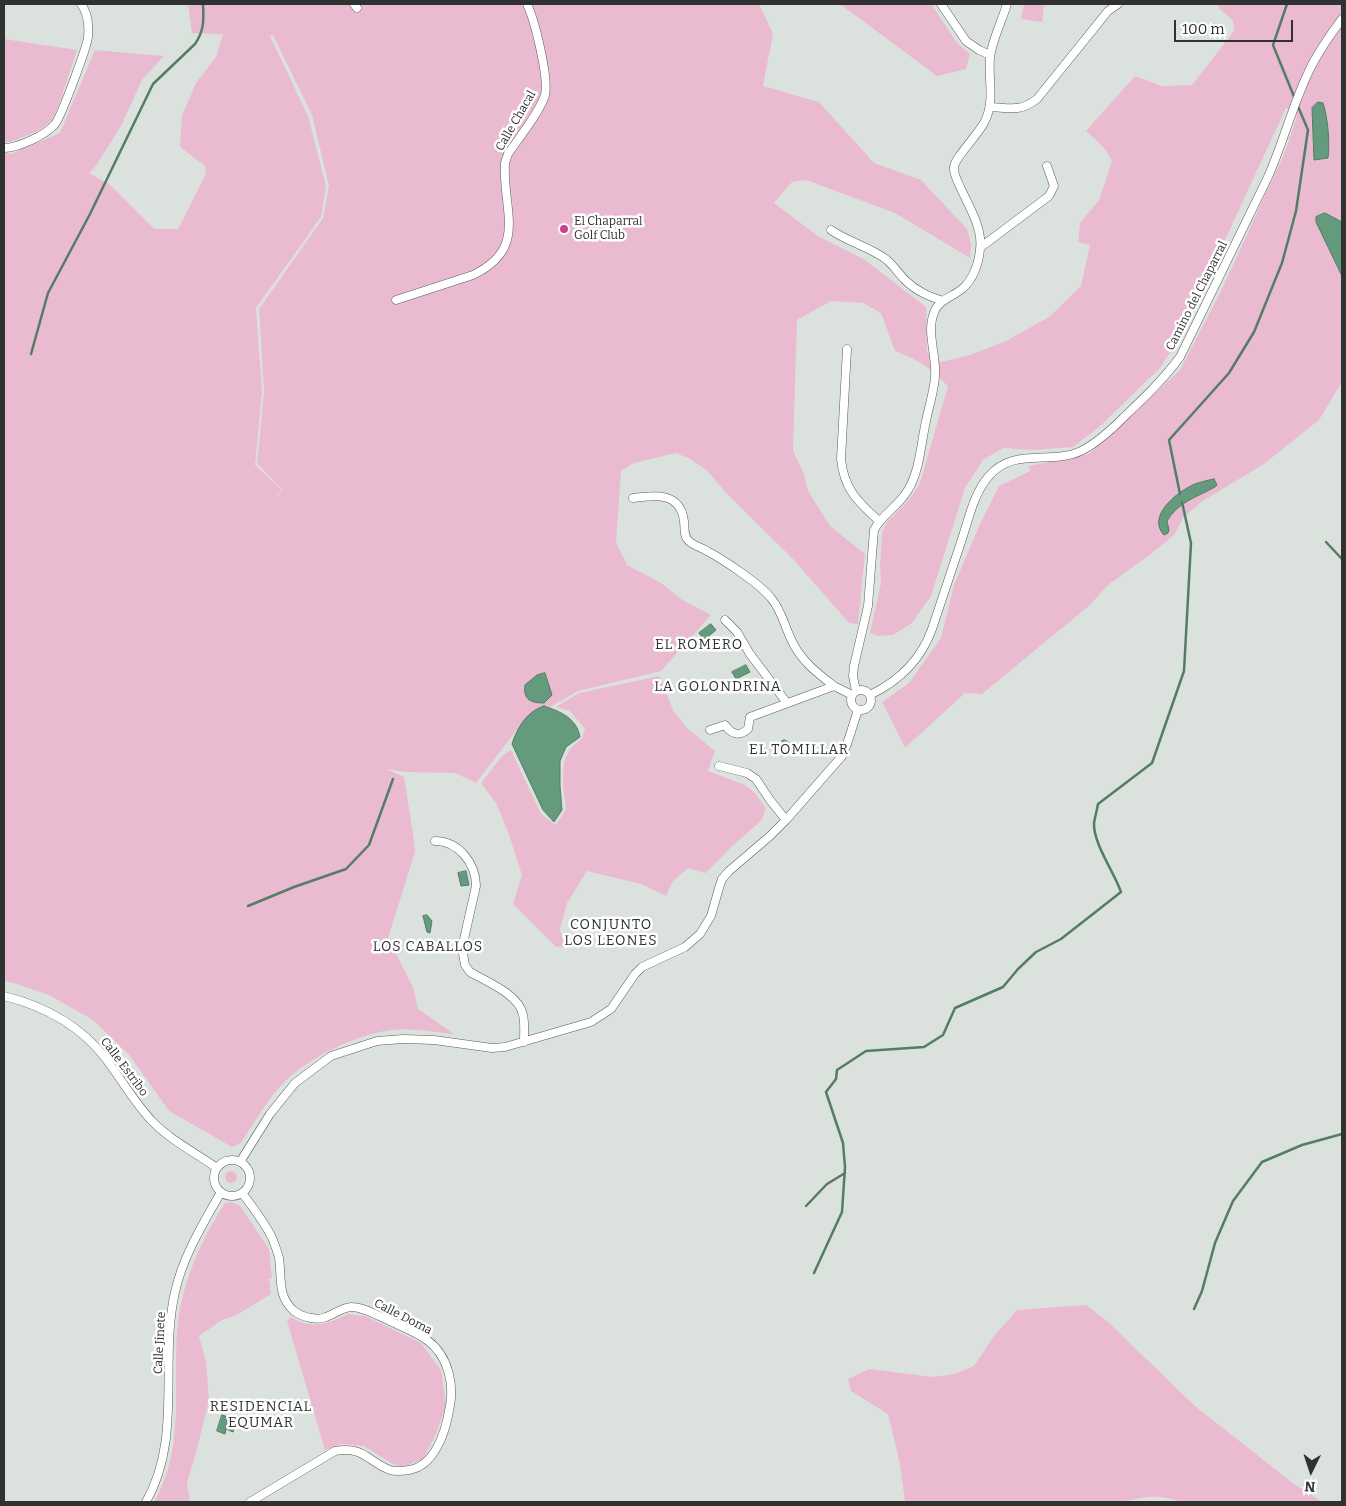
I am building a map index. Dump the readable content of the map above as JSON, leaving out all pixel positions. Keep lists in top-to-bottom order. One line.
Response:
{"streets":{"street":["Calle Chacal","Camino del Chaparral","Calle Estribo","Calle Doma","Calle Jinete"]},"crossings":[["Calle Estribo","Calle Doma"],["Calle Estribo","Calle Jinete"],["Calle Doma","Calle Jinete"]],"districts":["EL ROMERO","LA GOLONDRINA","EL TOMILLAR","CONJUNTO LOS LEONES","LOS CABALLOS","RESIDENCIAL EQUMAR"],"places":["El Chaparral Golf Club"],"scale_bar":"100 m","north":"bottom"}
